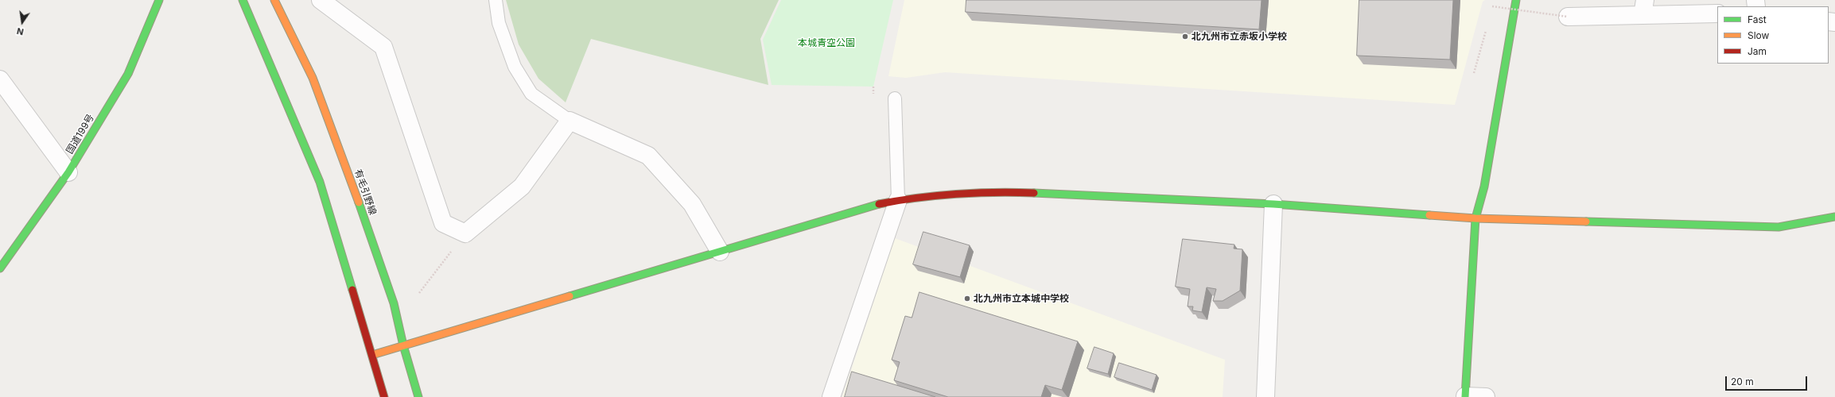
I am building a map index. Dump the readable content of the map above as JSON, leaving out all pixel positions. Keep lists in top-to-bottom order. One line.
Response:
{"streets":{"main road":["国道199号","有毛引野線"]},"parks":["本城青空公園"],"places":["北九州市立赤坂小学校","北九州市立本城中学校"],"legend":["Fast","Slow","Jam"],"scale_bar":"20 m","north":"bottom"}
